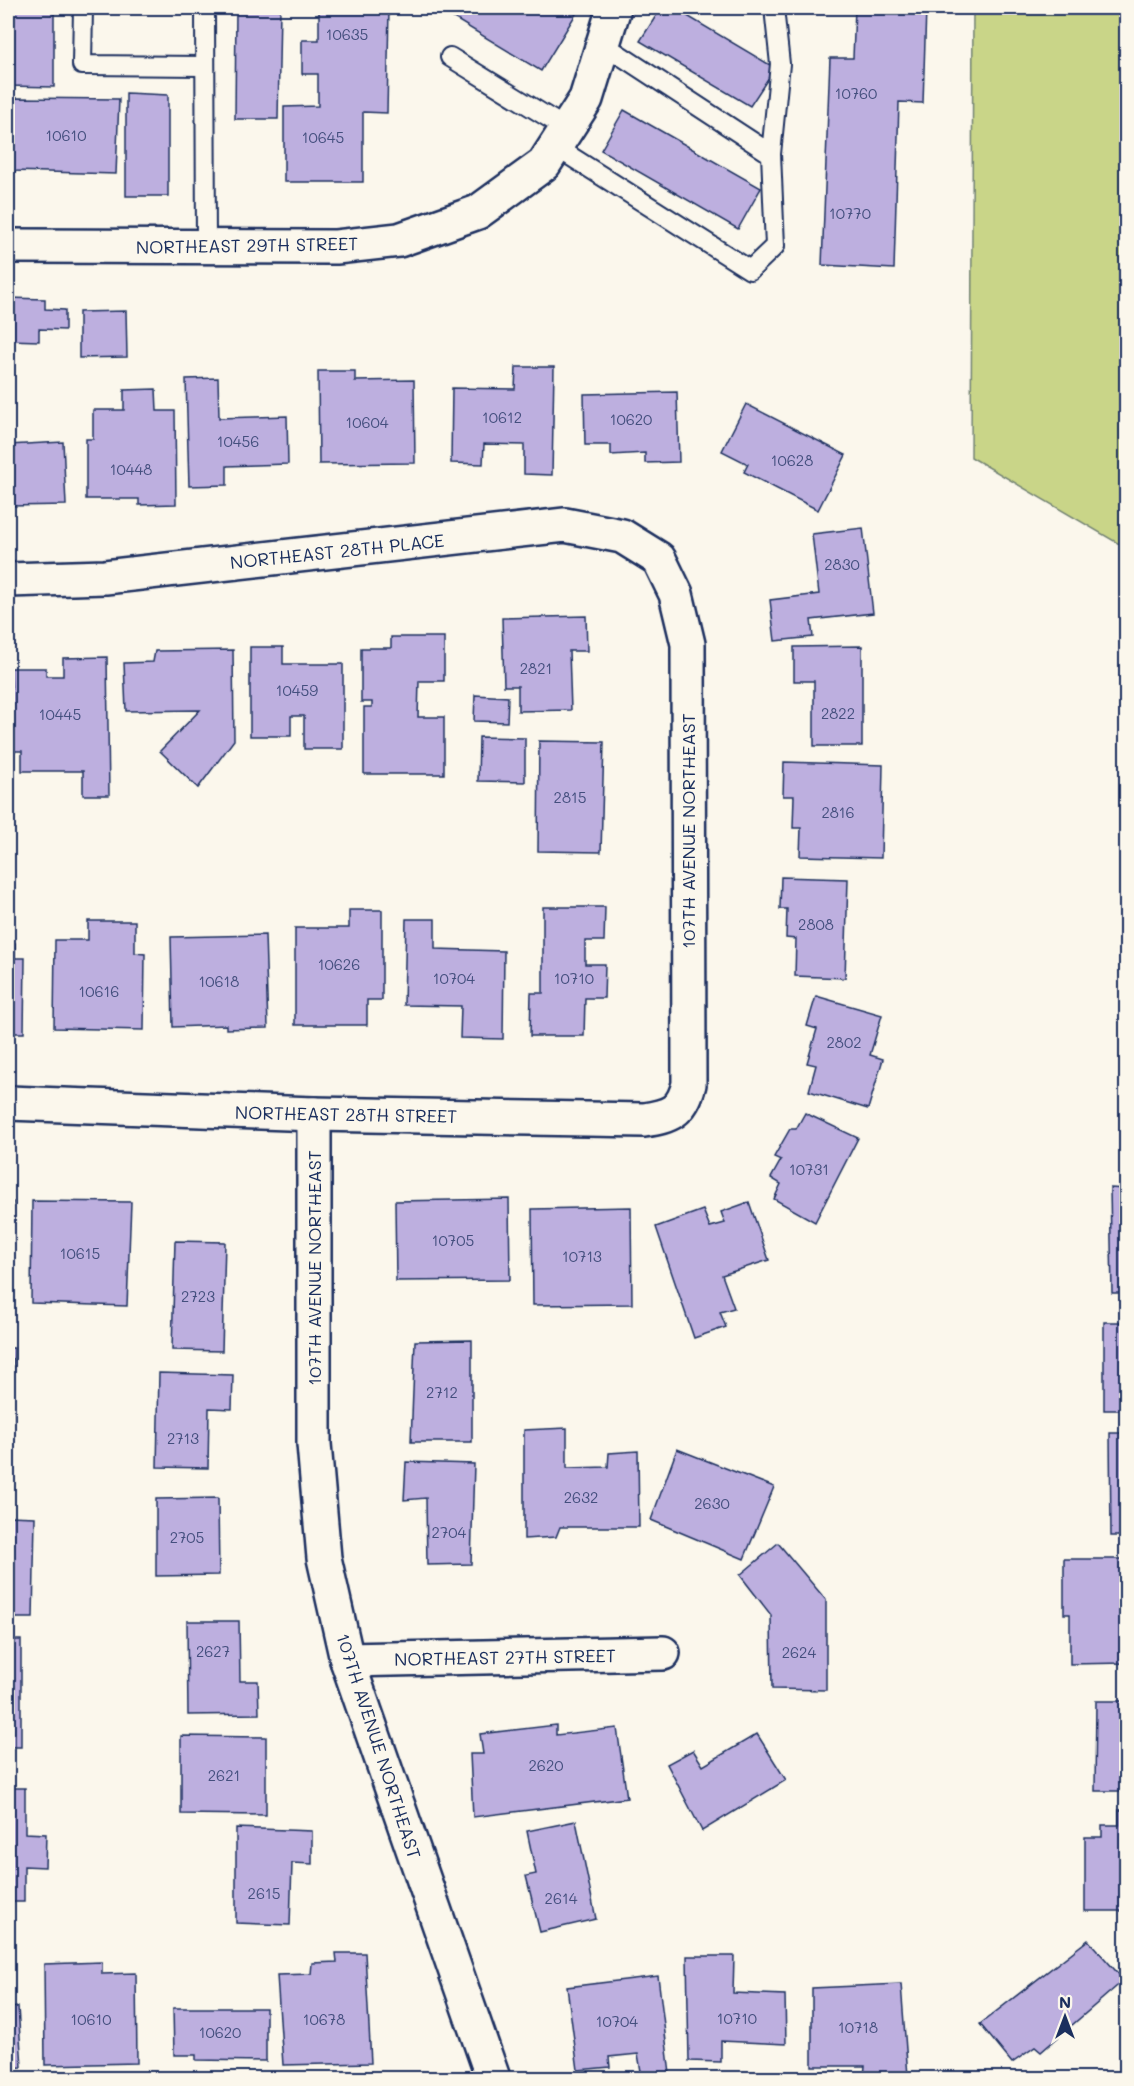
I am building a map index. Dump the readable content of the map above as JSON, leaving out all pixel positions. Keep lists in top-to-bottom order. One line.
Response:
{"streets":{"street":["NORTHEAST 29TH STREET","NORTHEAST 28TH PLACE","107TH AVENUE NORTHEAST","NORTHEAST 28TH STREET","NORTHEAST 27TH STREET"]},"crossings":[["NORTHEAST 28TH PLACE","107TH AVENUE NORTHEAST"],["107TH AVENUE NORTHEAST","NORTHEAST 28TH STREET"],["107TH AVENUE NORTHEAST","NORTHEAST 27TH STREET"]],"house_numbers":["10635","10760","10610","10645","10770","10612","10620","10604","10456","10628","10448","2830","2821","10459","2822","10445","2815","2816","2808","10626","10704","10710","10618","10616","2802","10731","10705","10615","10713","2723","2712","2713","2632","2630","2704","2705","2627","2624","2620","2621","2615","2614","10710","10610","10678","10704","10718","10620"],"north":"top"}
